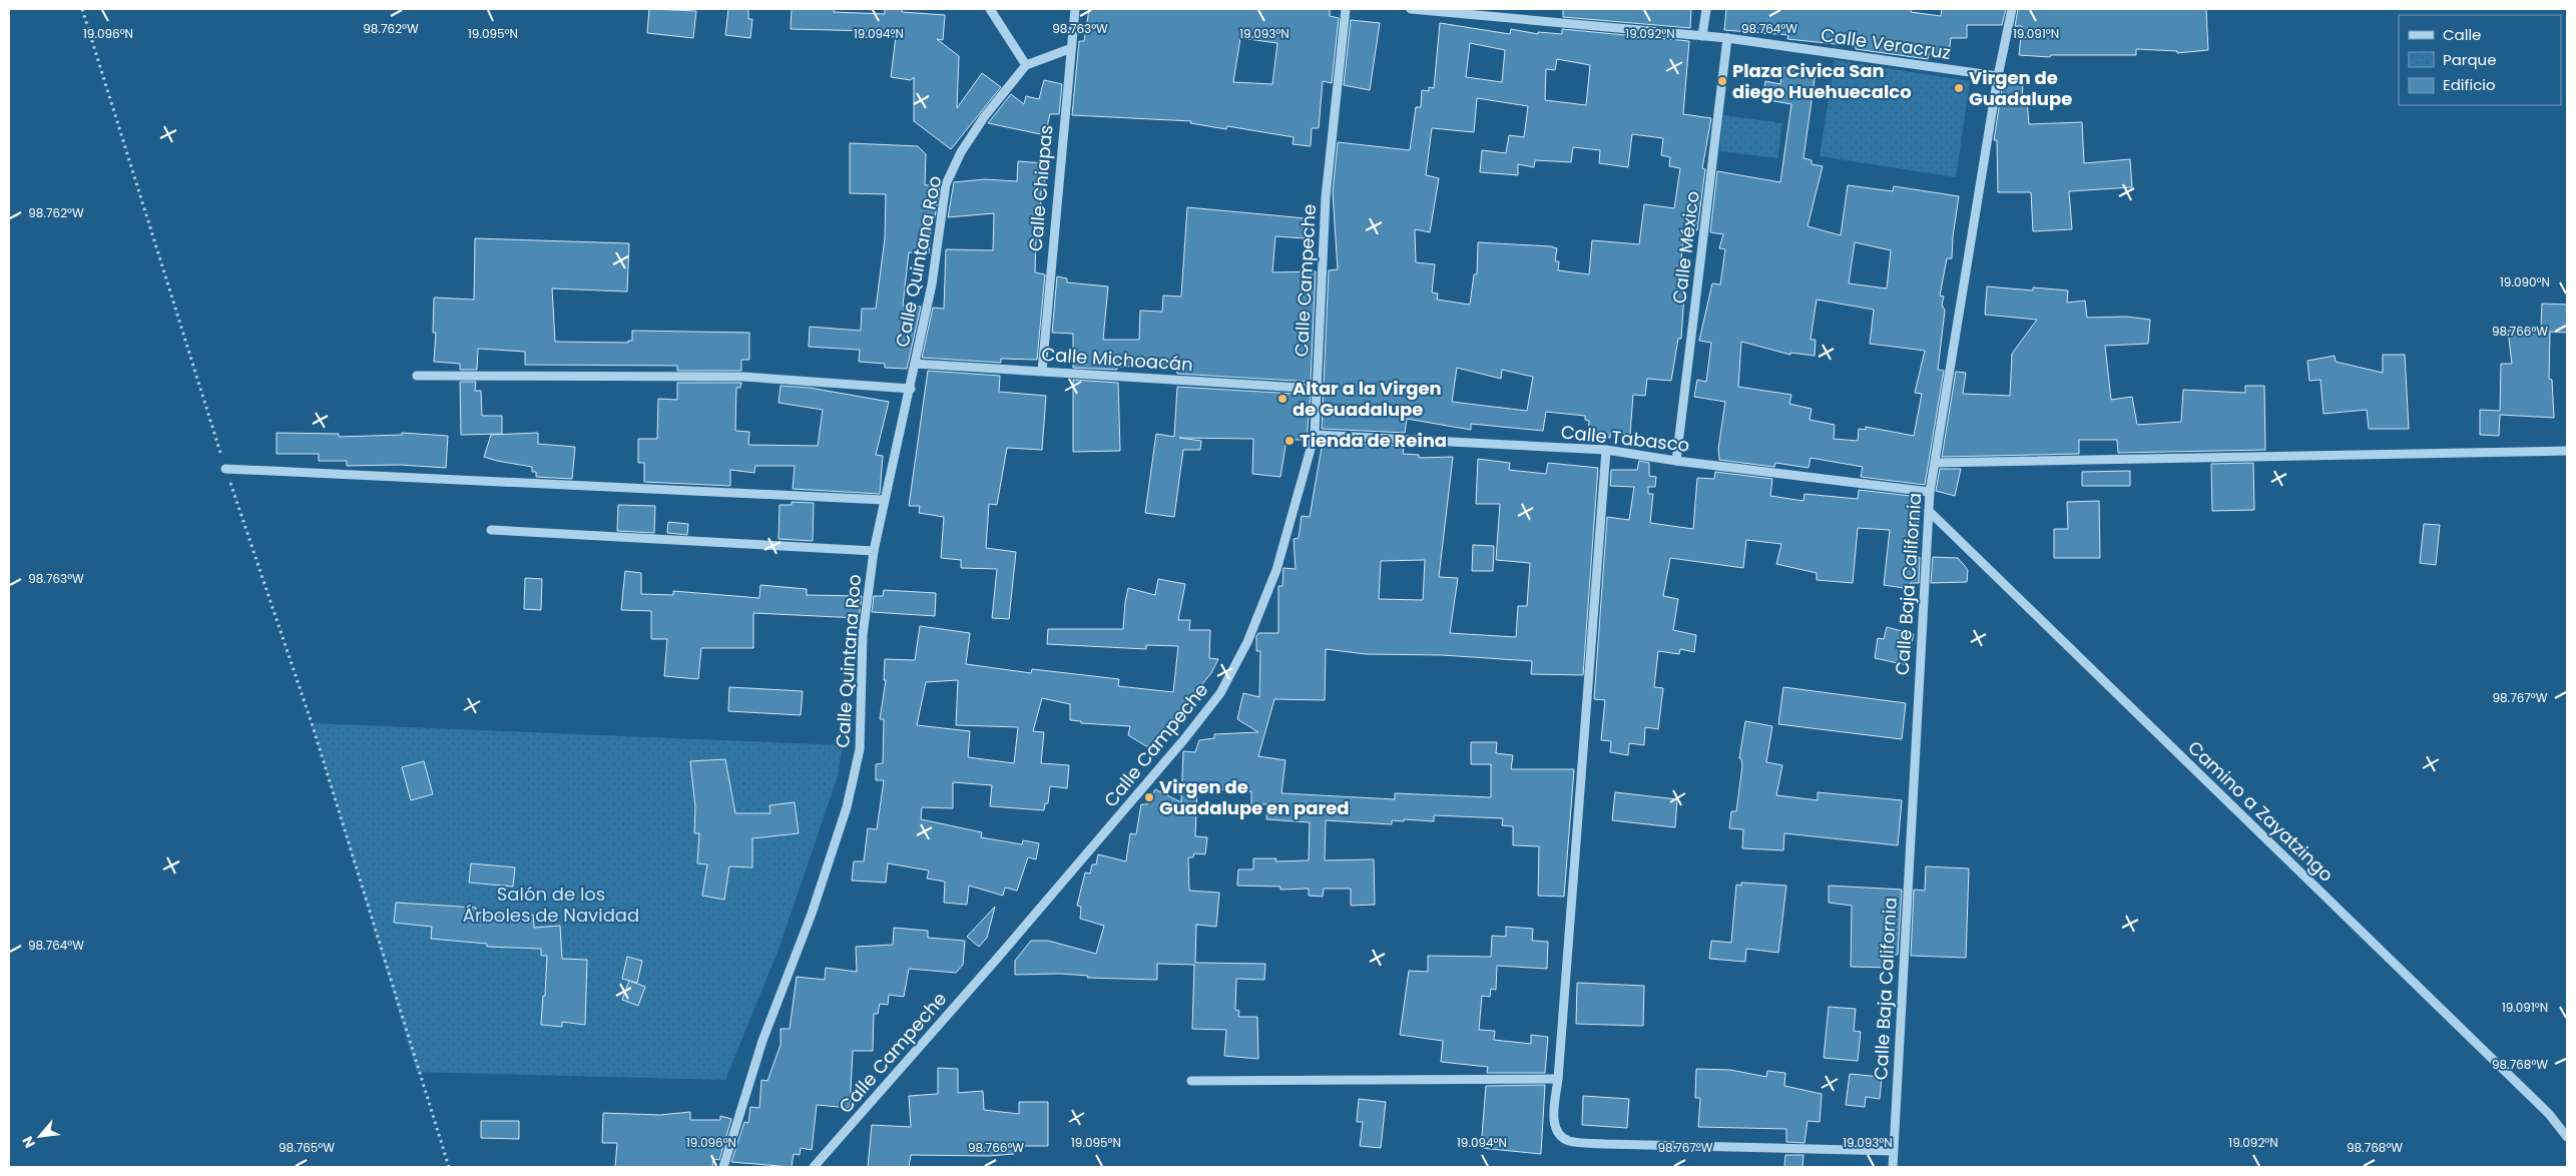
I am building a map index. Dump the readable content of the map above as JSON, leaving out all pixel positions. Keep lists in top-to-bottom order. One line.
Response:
{"streets":{"street":["Calle Veracruz","Calle Chiapas","Calle México","Calle Quintana Roo","Calle Campeche","Calle Michoacán","Calle Tabasco","Calle Baja California","Camino a Zayatzingo"]},"crossings":[["Calle Veracruz","Calle México"],["Calle Veracruz","Calle Baja California"],["Calle Chiapas","Calle Michoacán"],["Calle México","Calle Tabasco"],["Calle Quintana Roo","Calle Michoacán"],["Calle Campeche","Calle Michoacán"],["Calle Campeche","Calle Tabasco"],["Calle Tabasco","Calle Baja California"],["Calle Baja California","Camino a Zayatzingo"]],"parks":["Salón de los Árboles de Navidad"],"places":["Plaza Civica San diego Huehuecalco","Virgen de Guadalupe","Altar a la Virgen de Guadalupe","Tienda de Reina","Virgen de Guadalupe en pared"],"legend":["Calle","Parque","Edificio"],"north":"bottom left","coordinates":["98.762°W","98.763°W","98.764°W","19.096°N","19.092°N","19.095°N","19.094°N","19.093°N","19.091°N","19.090°N","98.766°W","98.767°W","98.768°W","98.765°W"]}
